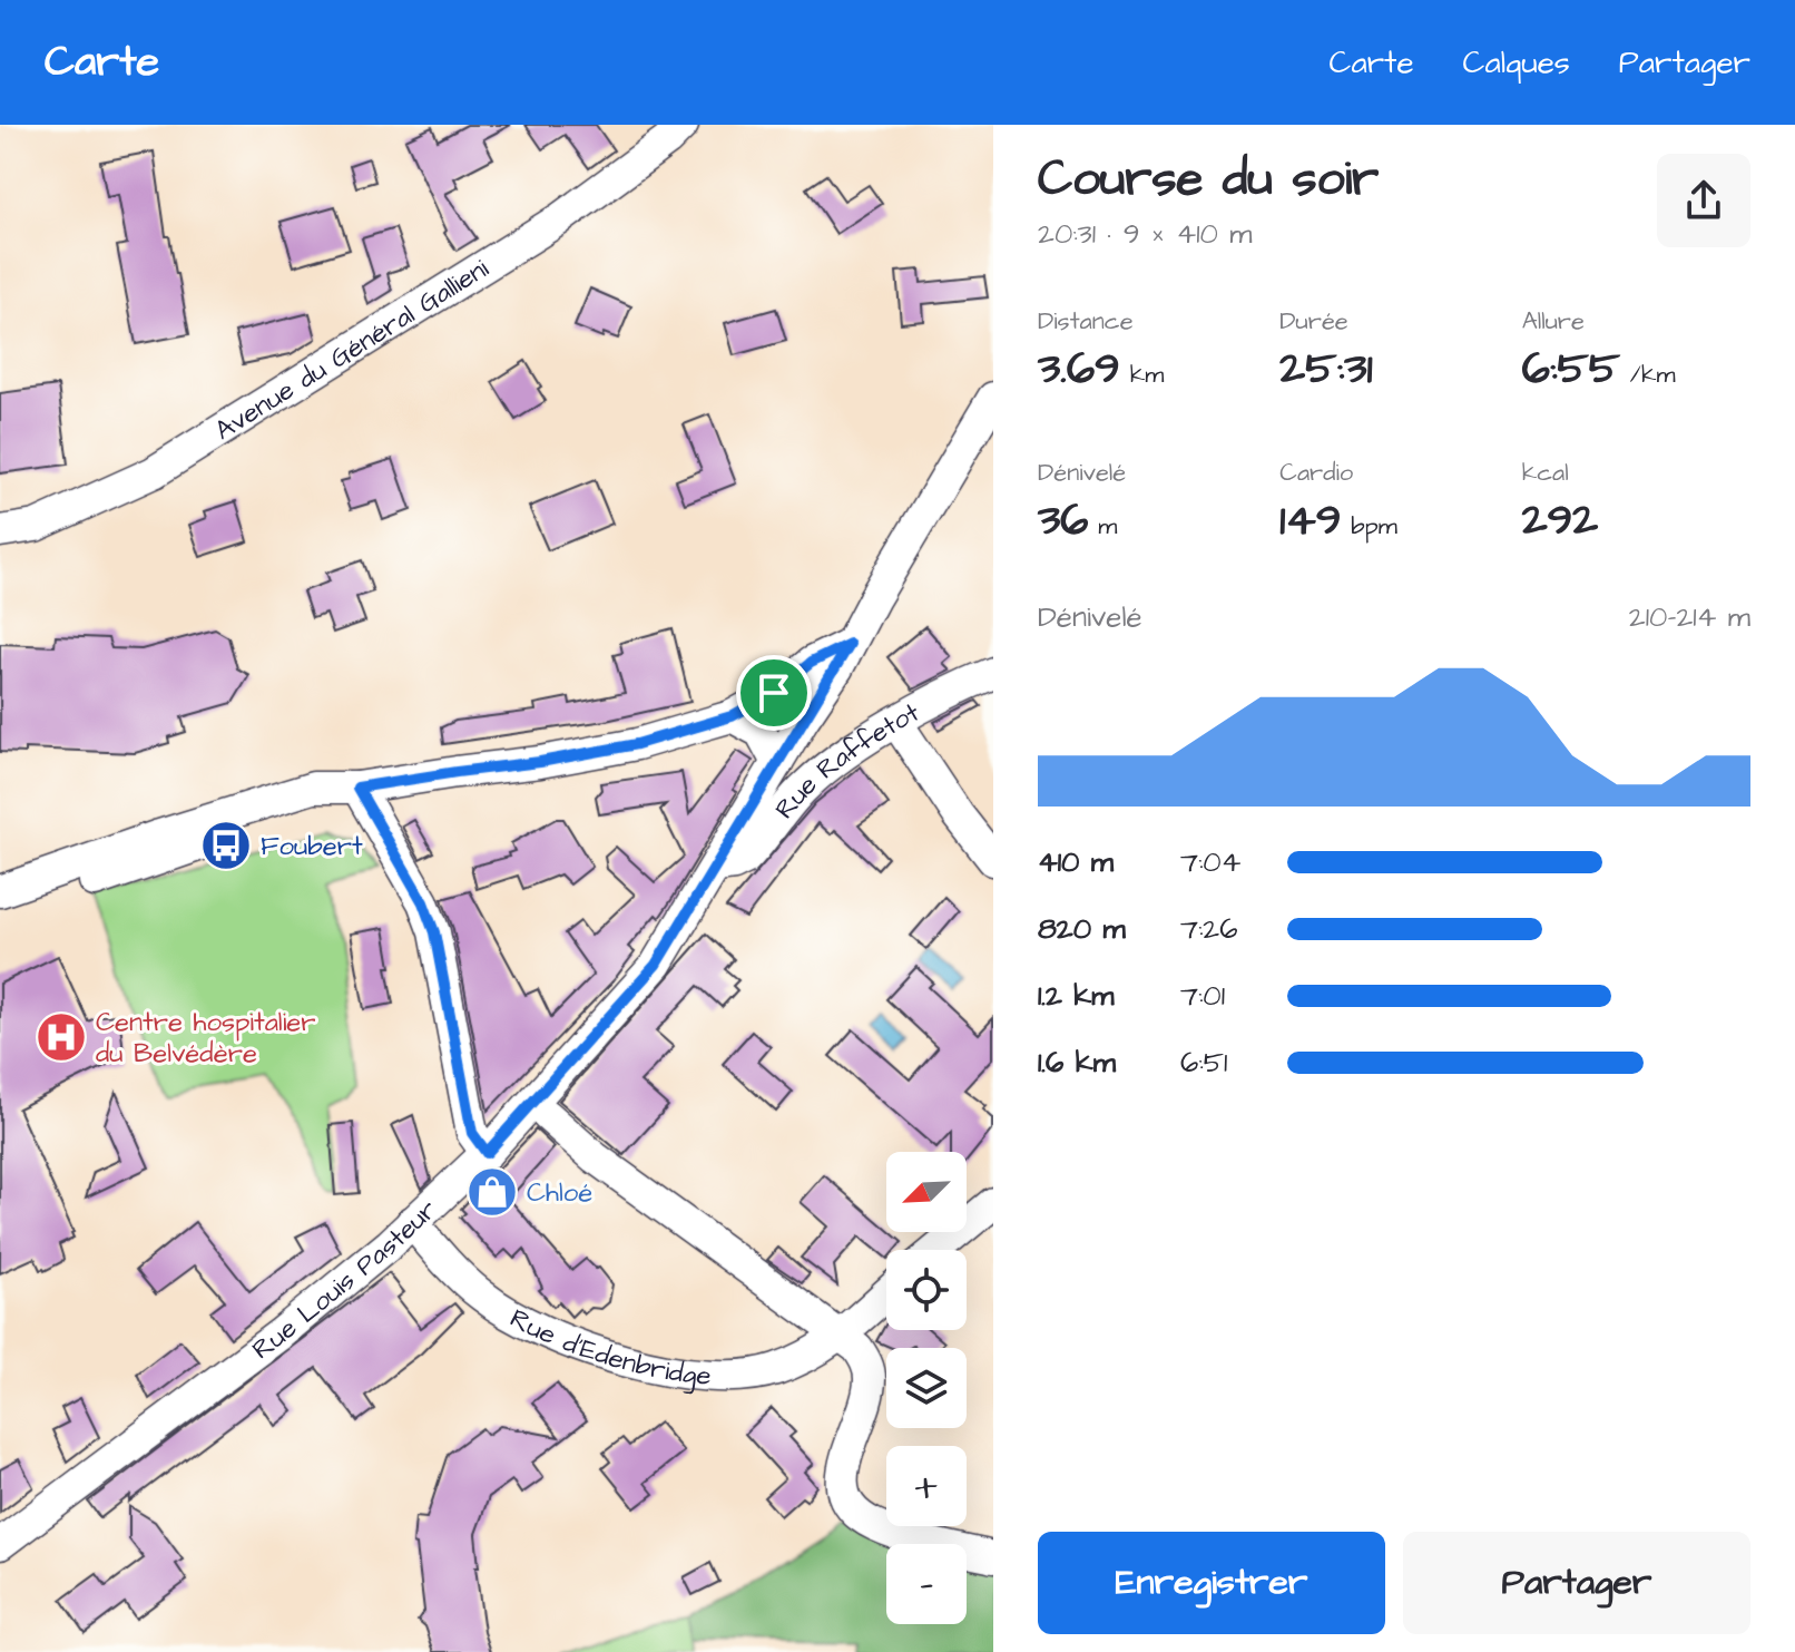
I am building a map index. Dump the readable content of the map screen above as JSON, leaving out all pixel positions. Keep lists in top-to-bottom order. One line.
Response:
{"streets":{"street":["Avenue du Général Gallieni","Rue Raffetot","Rue Louis Pasteur","Rue d'Edenbridge"]},"crossings":[["Rue Raffetot","Rue Louis Pasteur"],["Rue Louis Pasteur","Rue d'Edenbridge"]],"places":{"bus stop":["Foubert"],"hospital":["Centre hospitalier du Belvédère"],"shop":["Chloé"]},"north":"bottom left","page":{"header":"Carte","nav":["Carte","Calques","Partager"],"heading":["Course du soir","20:31 · 9 × 410 m"],"stats":[["Distance","3.69 km"],["Durée","25:31"],["Allure","6:55 /km"],["Dénivelé","36 m"],["Cardio","149 bpm"],["kcal","292"]],"chart":["Dénivelé","210–214 m"],"list":[{"name":"410 m","note":"7:04"},{"name":"820 m","note":"7:26"},{"name":"1.2 km","note":"7:01"},{"name":"1.6 km","note":"6:51"}],"map_buttons":["+","−"],"buttons":["Enregistrer","Partager"]}}
